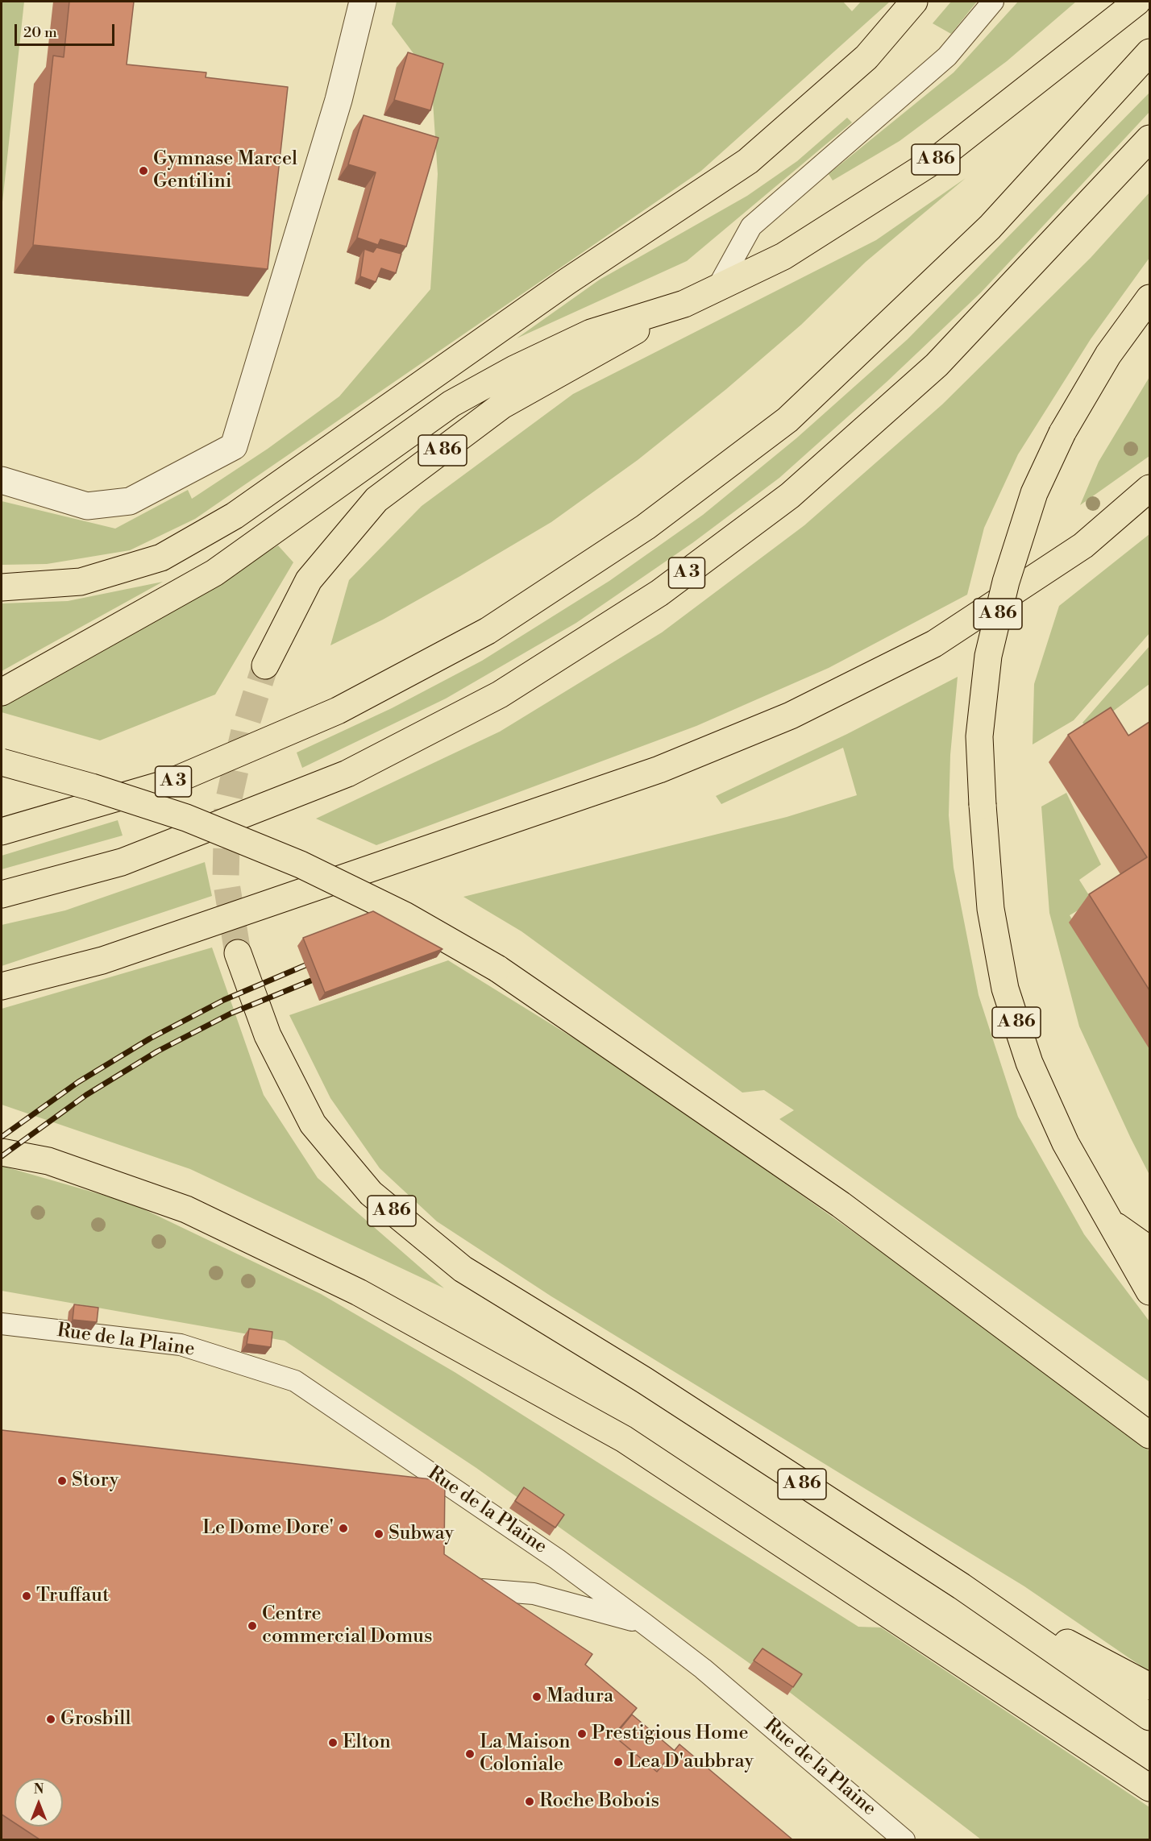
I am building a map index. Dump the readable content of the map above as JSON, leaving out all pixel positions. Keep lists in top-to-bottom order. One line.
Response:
{"streets":{"highway":["A 86","A 3"],"lane":["Rue de la Plaine"]},"places":["Gymnase Marcel Gentilini","Story","Le Dome Dore'","Subway","Truffaut","Centre commercial Domus","Madura","Grosbill","Prestigious Home","Elton","La Maison Coloniale","Lea D'aubbray","Roche Bobois"],"scale_bar":"20 m","north":"top"}
